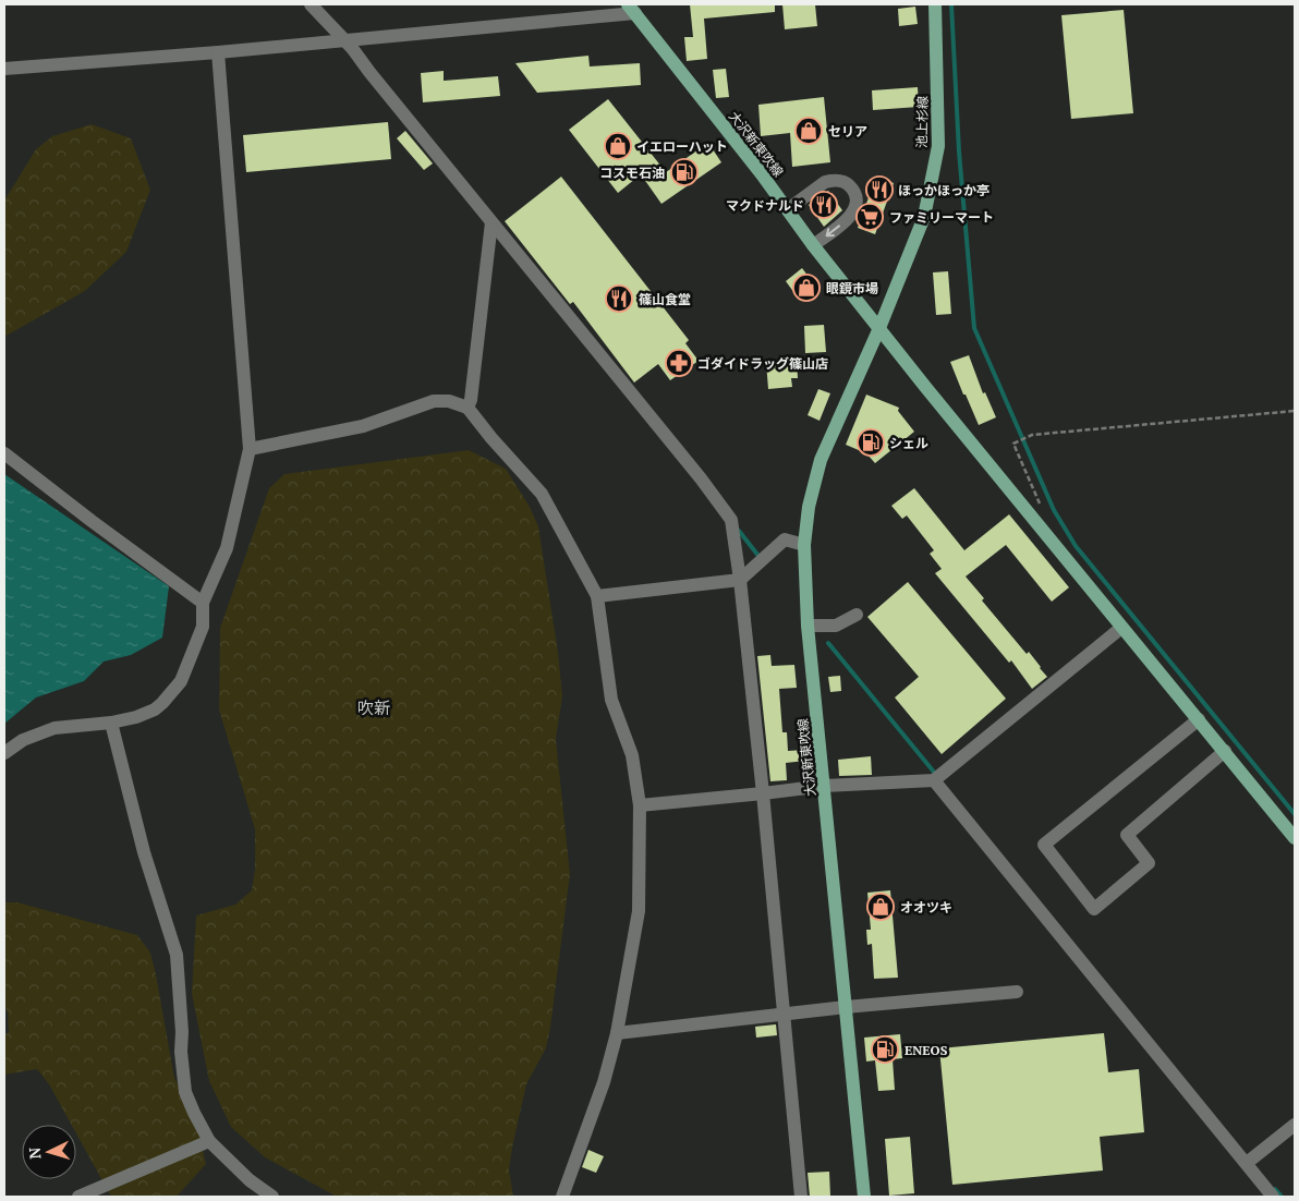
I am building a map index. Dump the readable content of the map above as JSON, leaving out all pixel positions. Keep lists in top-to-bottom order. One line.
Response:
{"streets":{"main road":["池上杉線","大沢新東吹線"]},"crossings":[["池上杉線","大沢新東吹線"]],"districts":["吹新"],"places":{"shop":["セリア","イエローハット","眼鏡市場","オオツキ"],"fuel station":["コスモ石油","シェル","ENEOS"],"restaurant":["ほっかほっか亭","マクドナルド","篠山食堂"],"supermarket":["ファミリーマート"],"pharmacy":["ゴダイドラッグ篠山店"]},"north":"left"}
